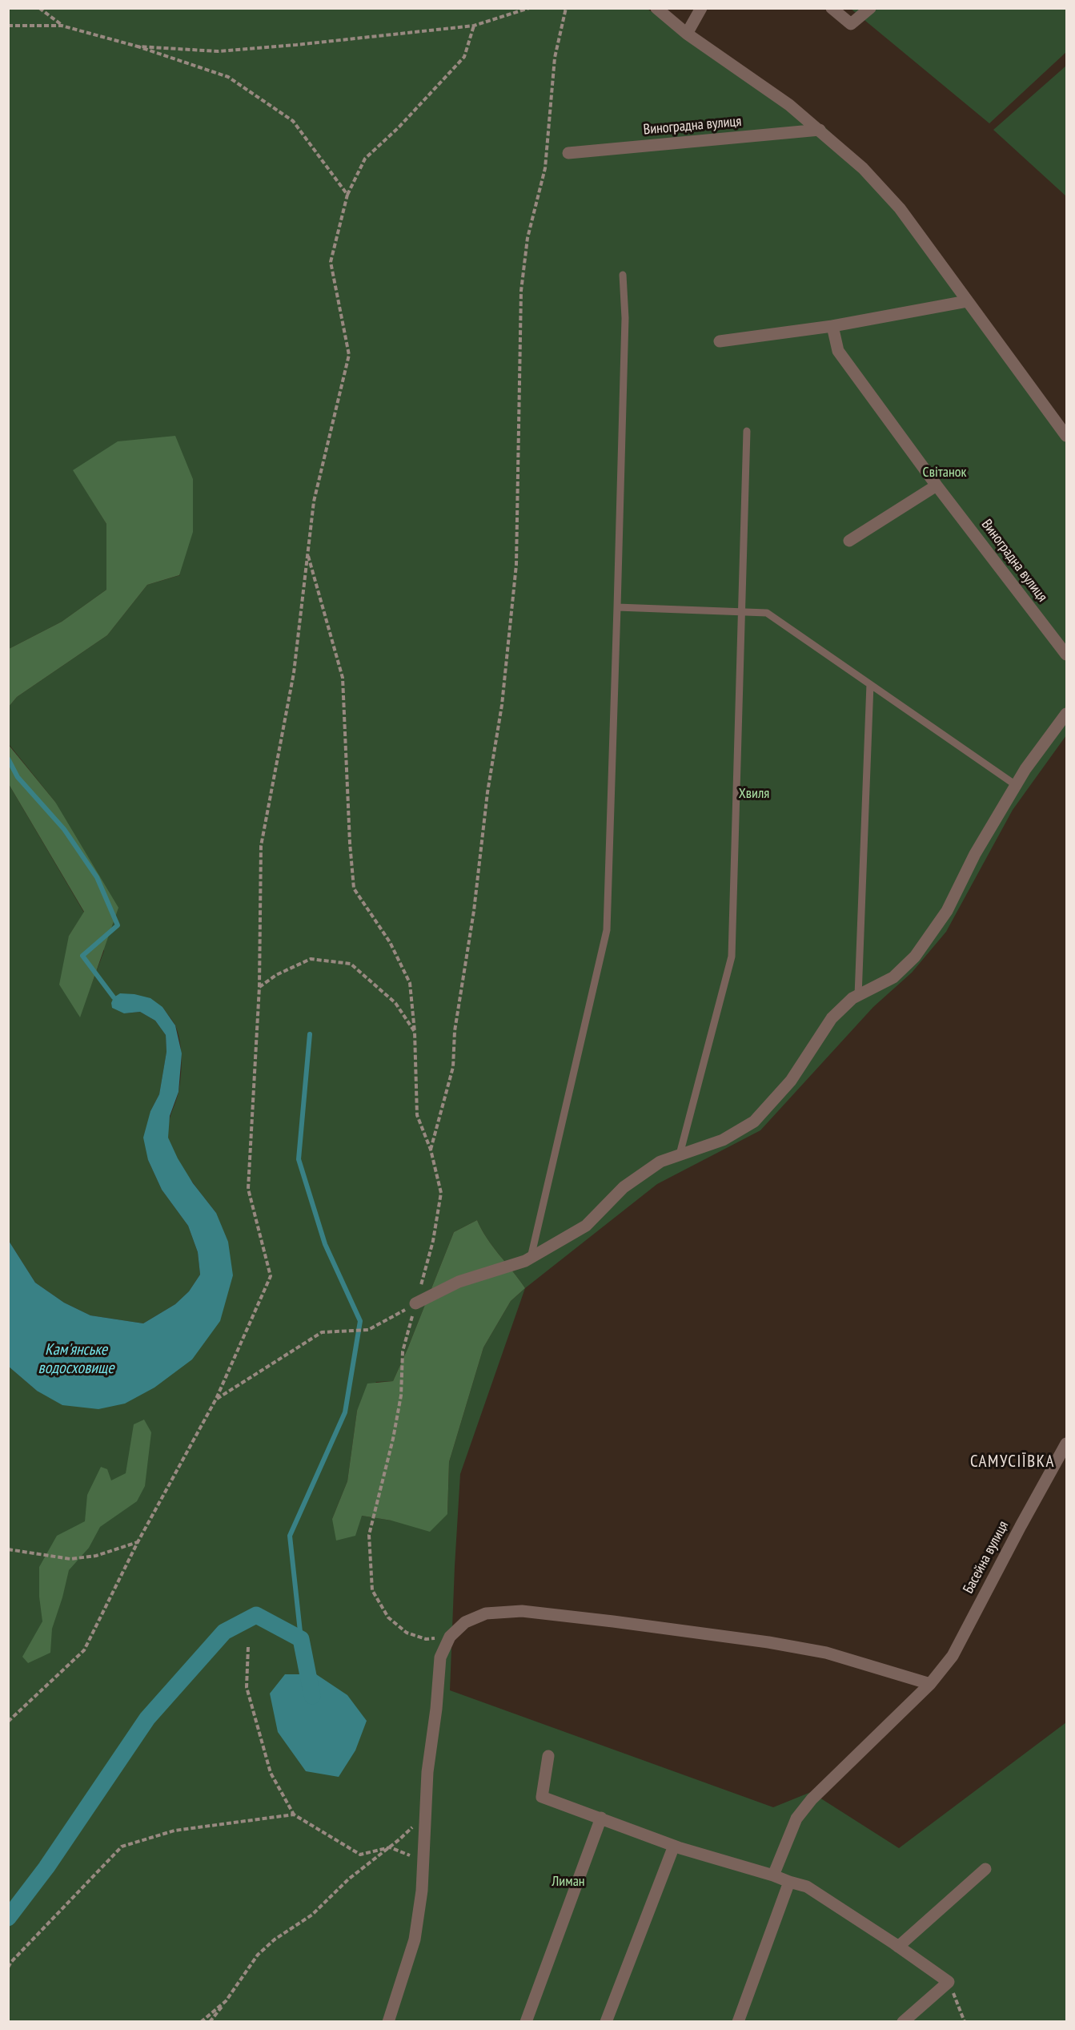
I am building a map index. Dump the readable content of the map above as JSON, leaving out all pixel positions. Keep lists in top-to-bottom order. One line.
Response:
{"streets":{"street":["Виноградна вулиця","Басейна вулиця"]},"districts":["САМУСІЇВКА"],"water":["Кам'янське водосховище"],"parks":["Світанок","Хвиля","Лиман"]}
